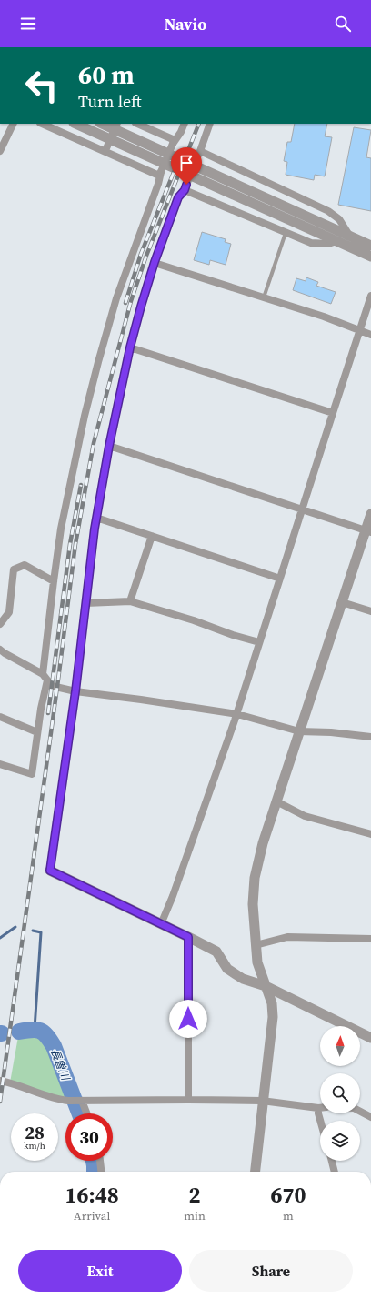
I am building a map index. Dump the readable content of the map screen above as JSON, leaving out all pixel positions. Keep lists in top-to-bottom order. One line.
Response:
{"water":["長曽川"],"north":"top","page":{"header":"Navio","turn":["60 m","Turn left"],"speed":"28 km/h","limit":"30","eta":["16:48","Arrival","2","min","670","m"],"buttons":["Exit","Share"]}}
